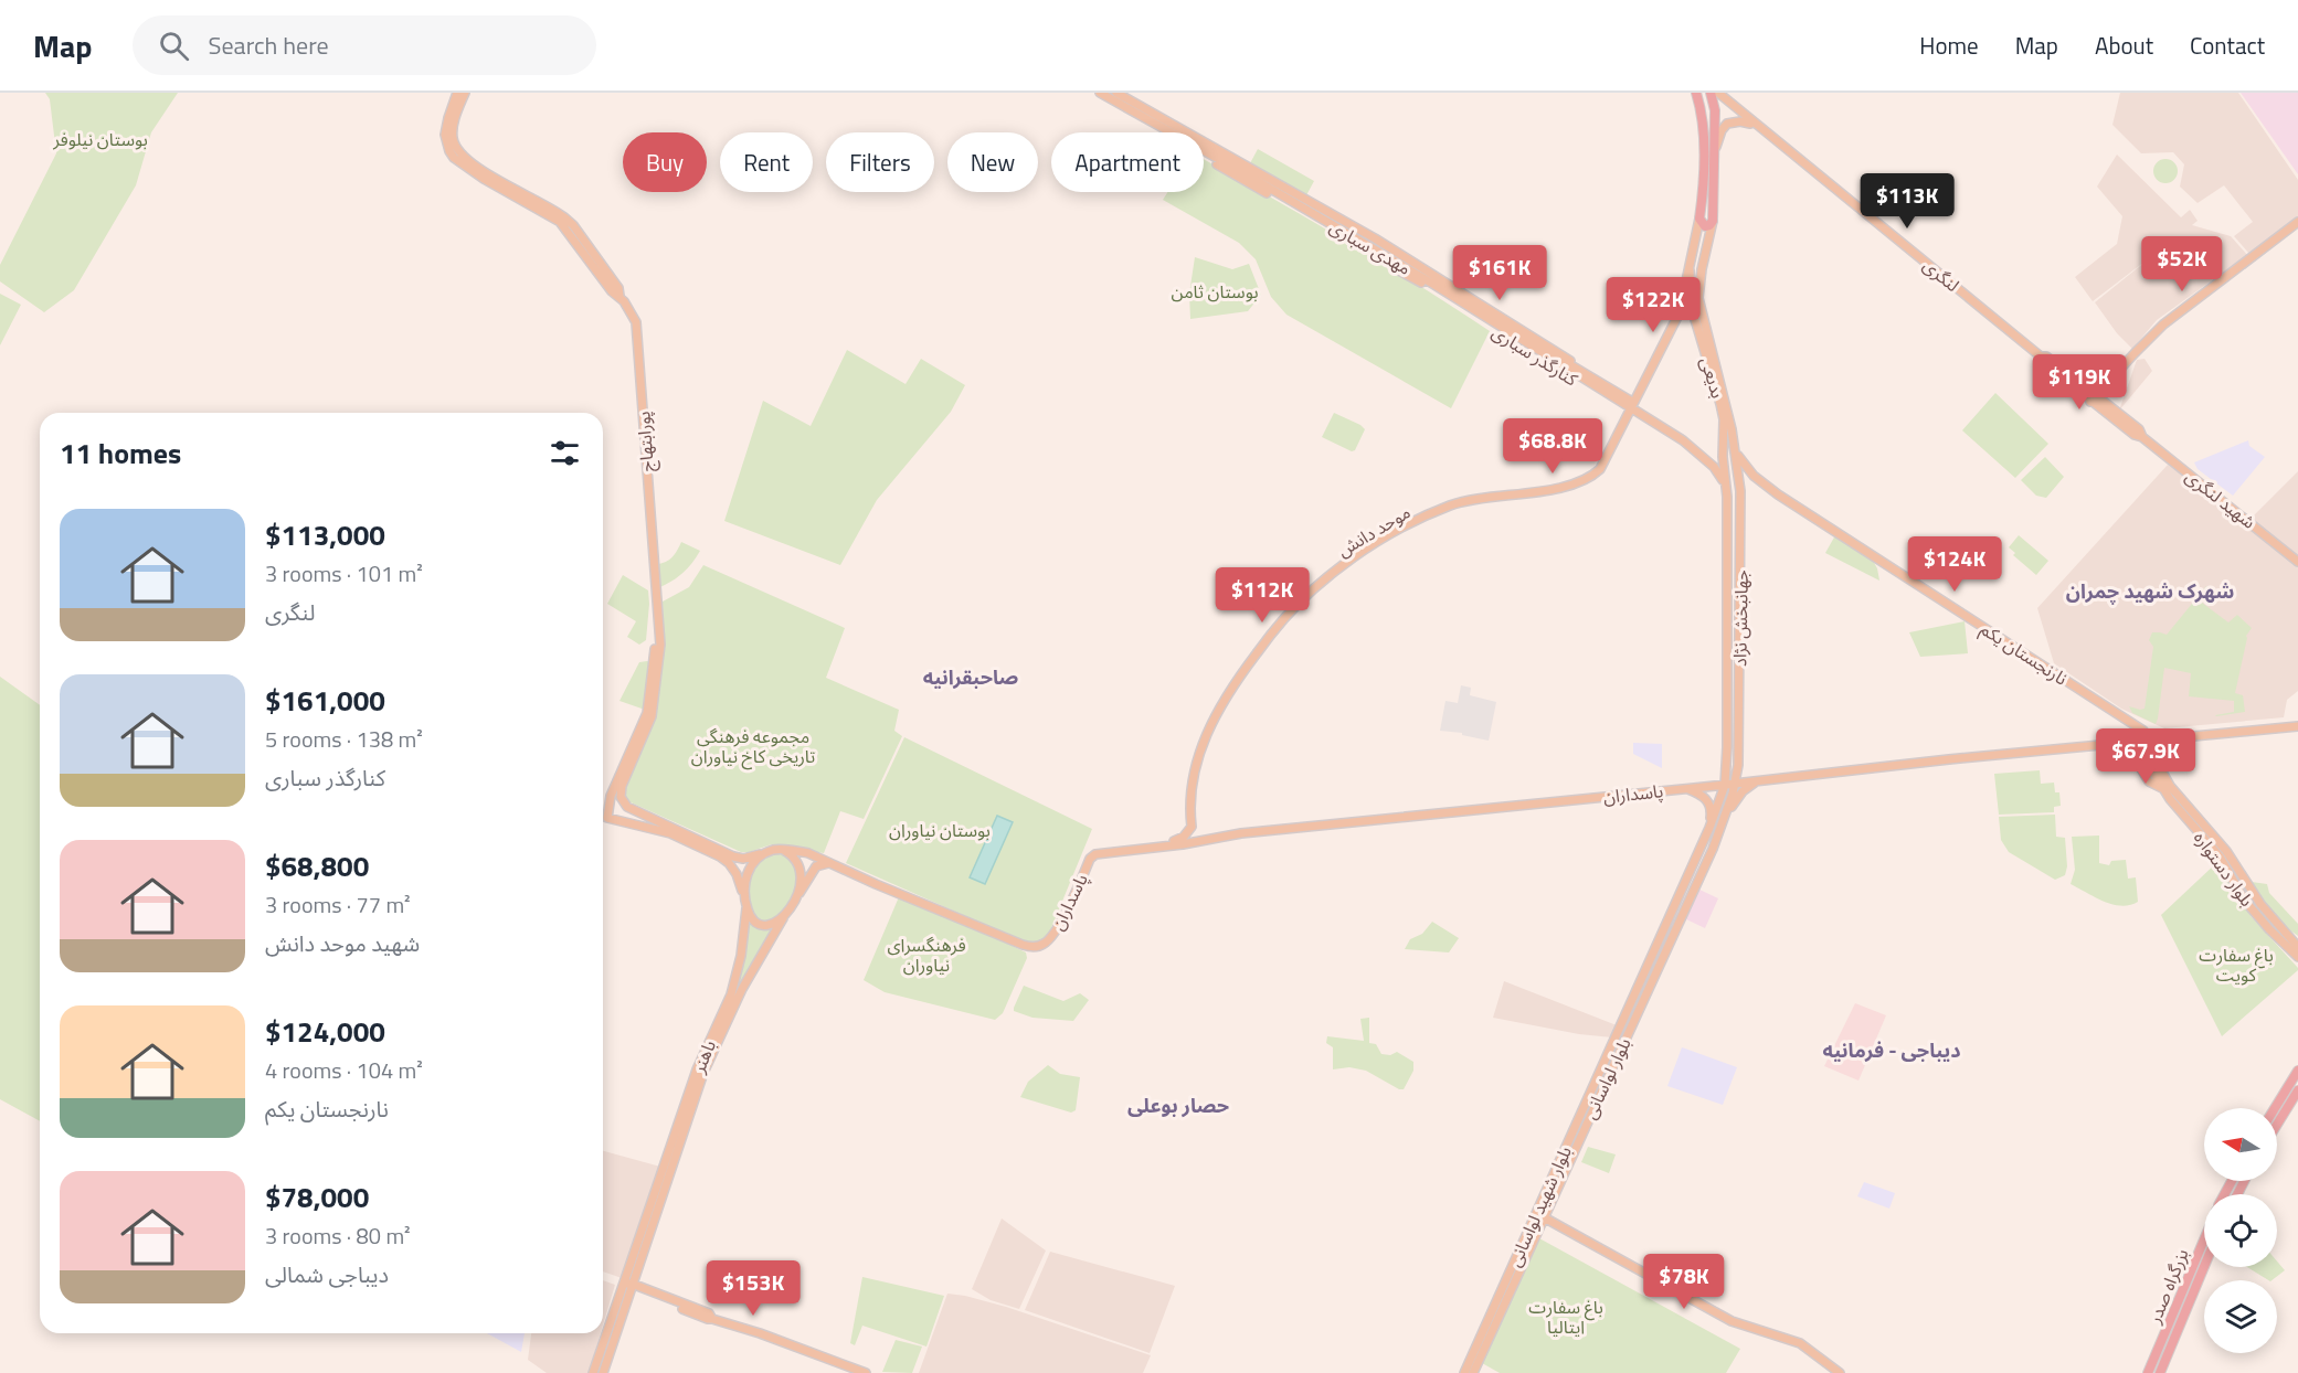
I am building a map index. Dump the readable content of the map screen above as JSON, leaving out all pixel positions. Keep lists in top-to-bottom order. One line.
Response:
{"streets":{"highway":["بزرگراه صدر"],"main road":["مهدی سباری","لنگری","کنارگذر سباری","بدیعی","پورابتهاج","شهید لنگری","موحد دانش","جهانبخش نژاد","نارنجستان یکم","پاسداران","بلوار دستواره","باهنر","بلوار لواسانی","بلوار شهید لواسانی"]},"crossings":[["مهدی سباری","کنارگذر سباری"],["مهدی سباری","بدیعی"],["مهدی سباری","موحد دانش"],["مهدی سباری","جهانبخش نژاد"],["لنگری","شهید لنگری"],["بدیعی","جهانبخش نژاد"],["بدیعی","نارنجستان یکم"],["پورابتهاج","باهنر"],["موحد دانش","پاسداران"],["جهانبخش نژاد","نارنجستان یکم"],["جهانبخش نژاد","پاسداران"],["جهانبخش نژاد","بلوار لواسانی"],["جهانبخش نژاد","بلوار شهید لواسانی"],["نارنجستان یکم","پاسداران"],["نارنجستان یکم","بلوار دستواره"],["پاسداران","بلوار دستواره"],["پاسداران","بلوار لواسانی"],["پاسداران","بلوار شهید لواسانی"]],"districts":["شهرک شهید چمران","صاحبقرانیه","دیباجی - فرمانیه","حصار بوعلی"],"parks":["بوستان نیلوفر","بوستان ثامن","مجموعه فرهنگی تاریخی کاخ نیاوران","بوستان نیاوران","فرهنگسرای نیاوران","باغ سفارت کویت","باغ سفارت ایتالیا"],"north":"left","page":{"header":"Map","search":"Search here","nav":["Home","Map","About","Contact"],"chip":["Buy","Rent","Filters","New","Apartment"],"price":["$113K","$52K","$161K","$122K","$119K","$68.8K","$124K","$112K","$67.9K","$78K","$153K"],"heading":"11 homes","list":[{"name":"$113,000","note":"3 rooms · 101 m² · لنگری"},{"name":"$161,000","note":"5 rooms · 138 m² · کنارگذر سباری"},{"name":"$68,800","note":"3 rooms · 77 m² · شهید موحد دانش"},{"name":"$124,000","note":"4 rooms · 104 m² · نارنجستان یکم"},{"name":"$78,000","note":"3 rooms · 80 m² · دیباجی شمالی"}]}}
